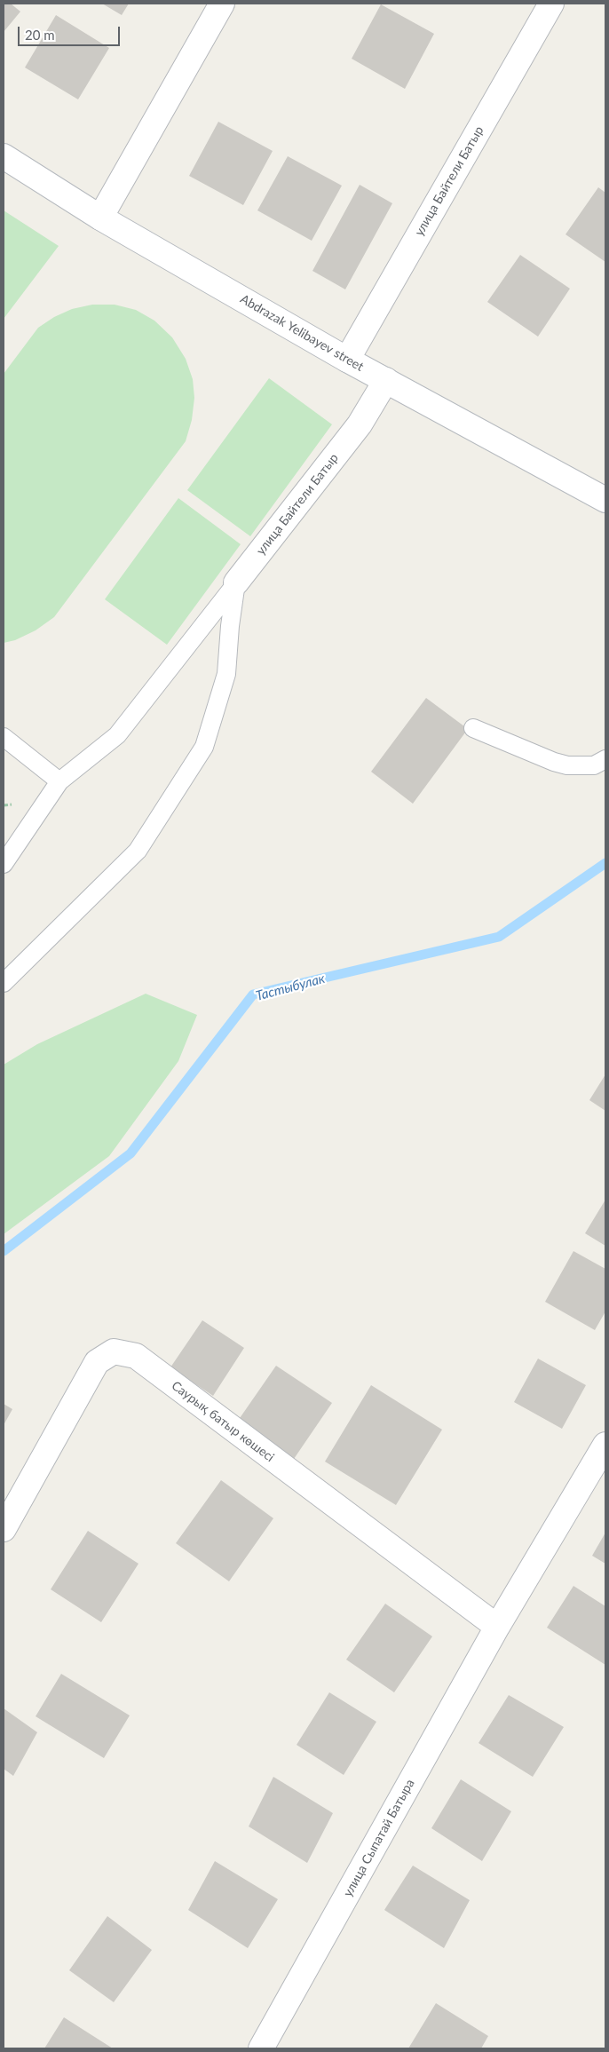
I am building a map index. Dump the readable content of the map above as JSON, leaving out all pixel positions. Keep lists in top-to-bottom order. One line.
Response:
{"streets":{"street":["улица Байтели Батыр","Abdrazak Yelibayev street","Саурық батыр көшесі","улица Сыпатай Батыра"]},"crossings":[["улица Байтели Батыр","Abdrazak Yelibayev street"],["Саурық батыр көшесі","улица Сыпатай Батыра"]],"water":["Тастыбулак"],"scale_bar":"20 m"}
